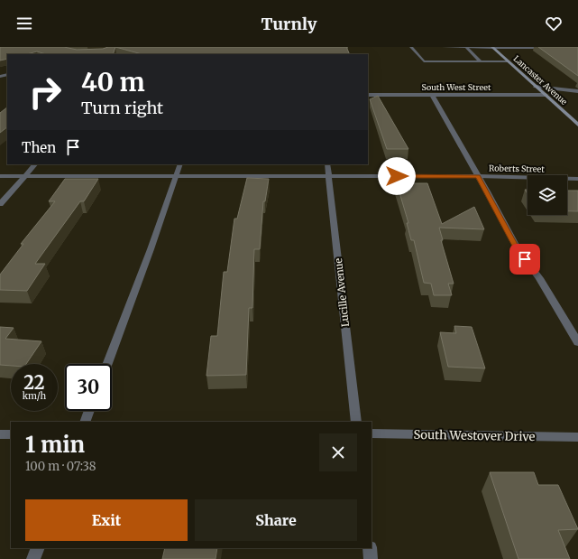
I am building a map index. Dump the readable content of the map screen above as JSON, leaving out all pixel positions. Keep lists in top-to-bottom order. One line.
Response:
{"streets":{"main road":["Lancaster Avenue"],"street":["South West Street","Roberts Street","Lucille Avenue","South Westover Drive"]},"crossings":[["Lancaster Avenue","South West Street"],["Roberts Street","Lucille Avenue"]],"page":{"header":"Turnly","turn":["40 m","Turn right"],"then":"Then","speed":"22 km/h","limit":"30","heading":["1 min","100 m · 07:38"],"buttons":["Exit","Share"]}}
